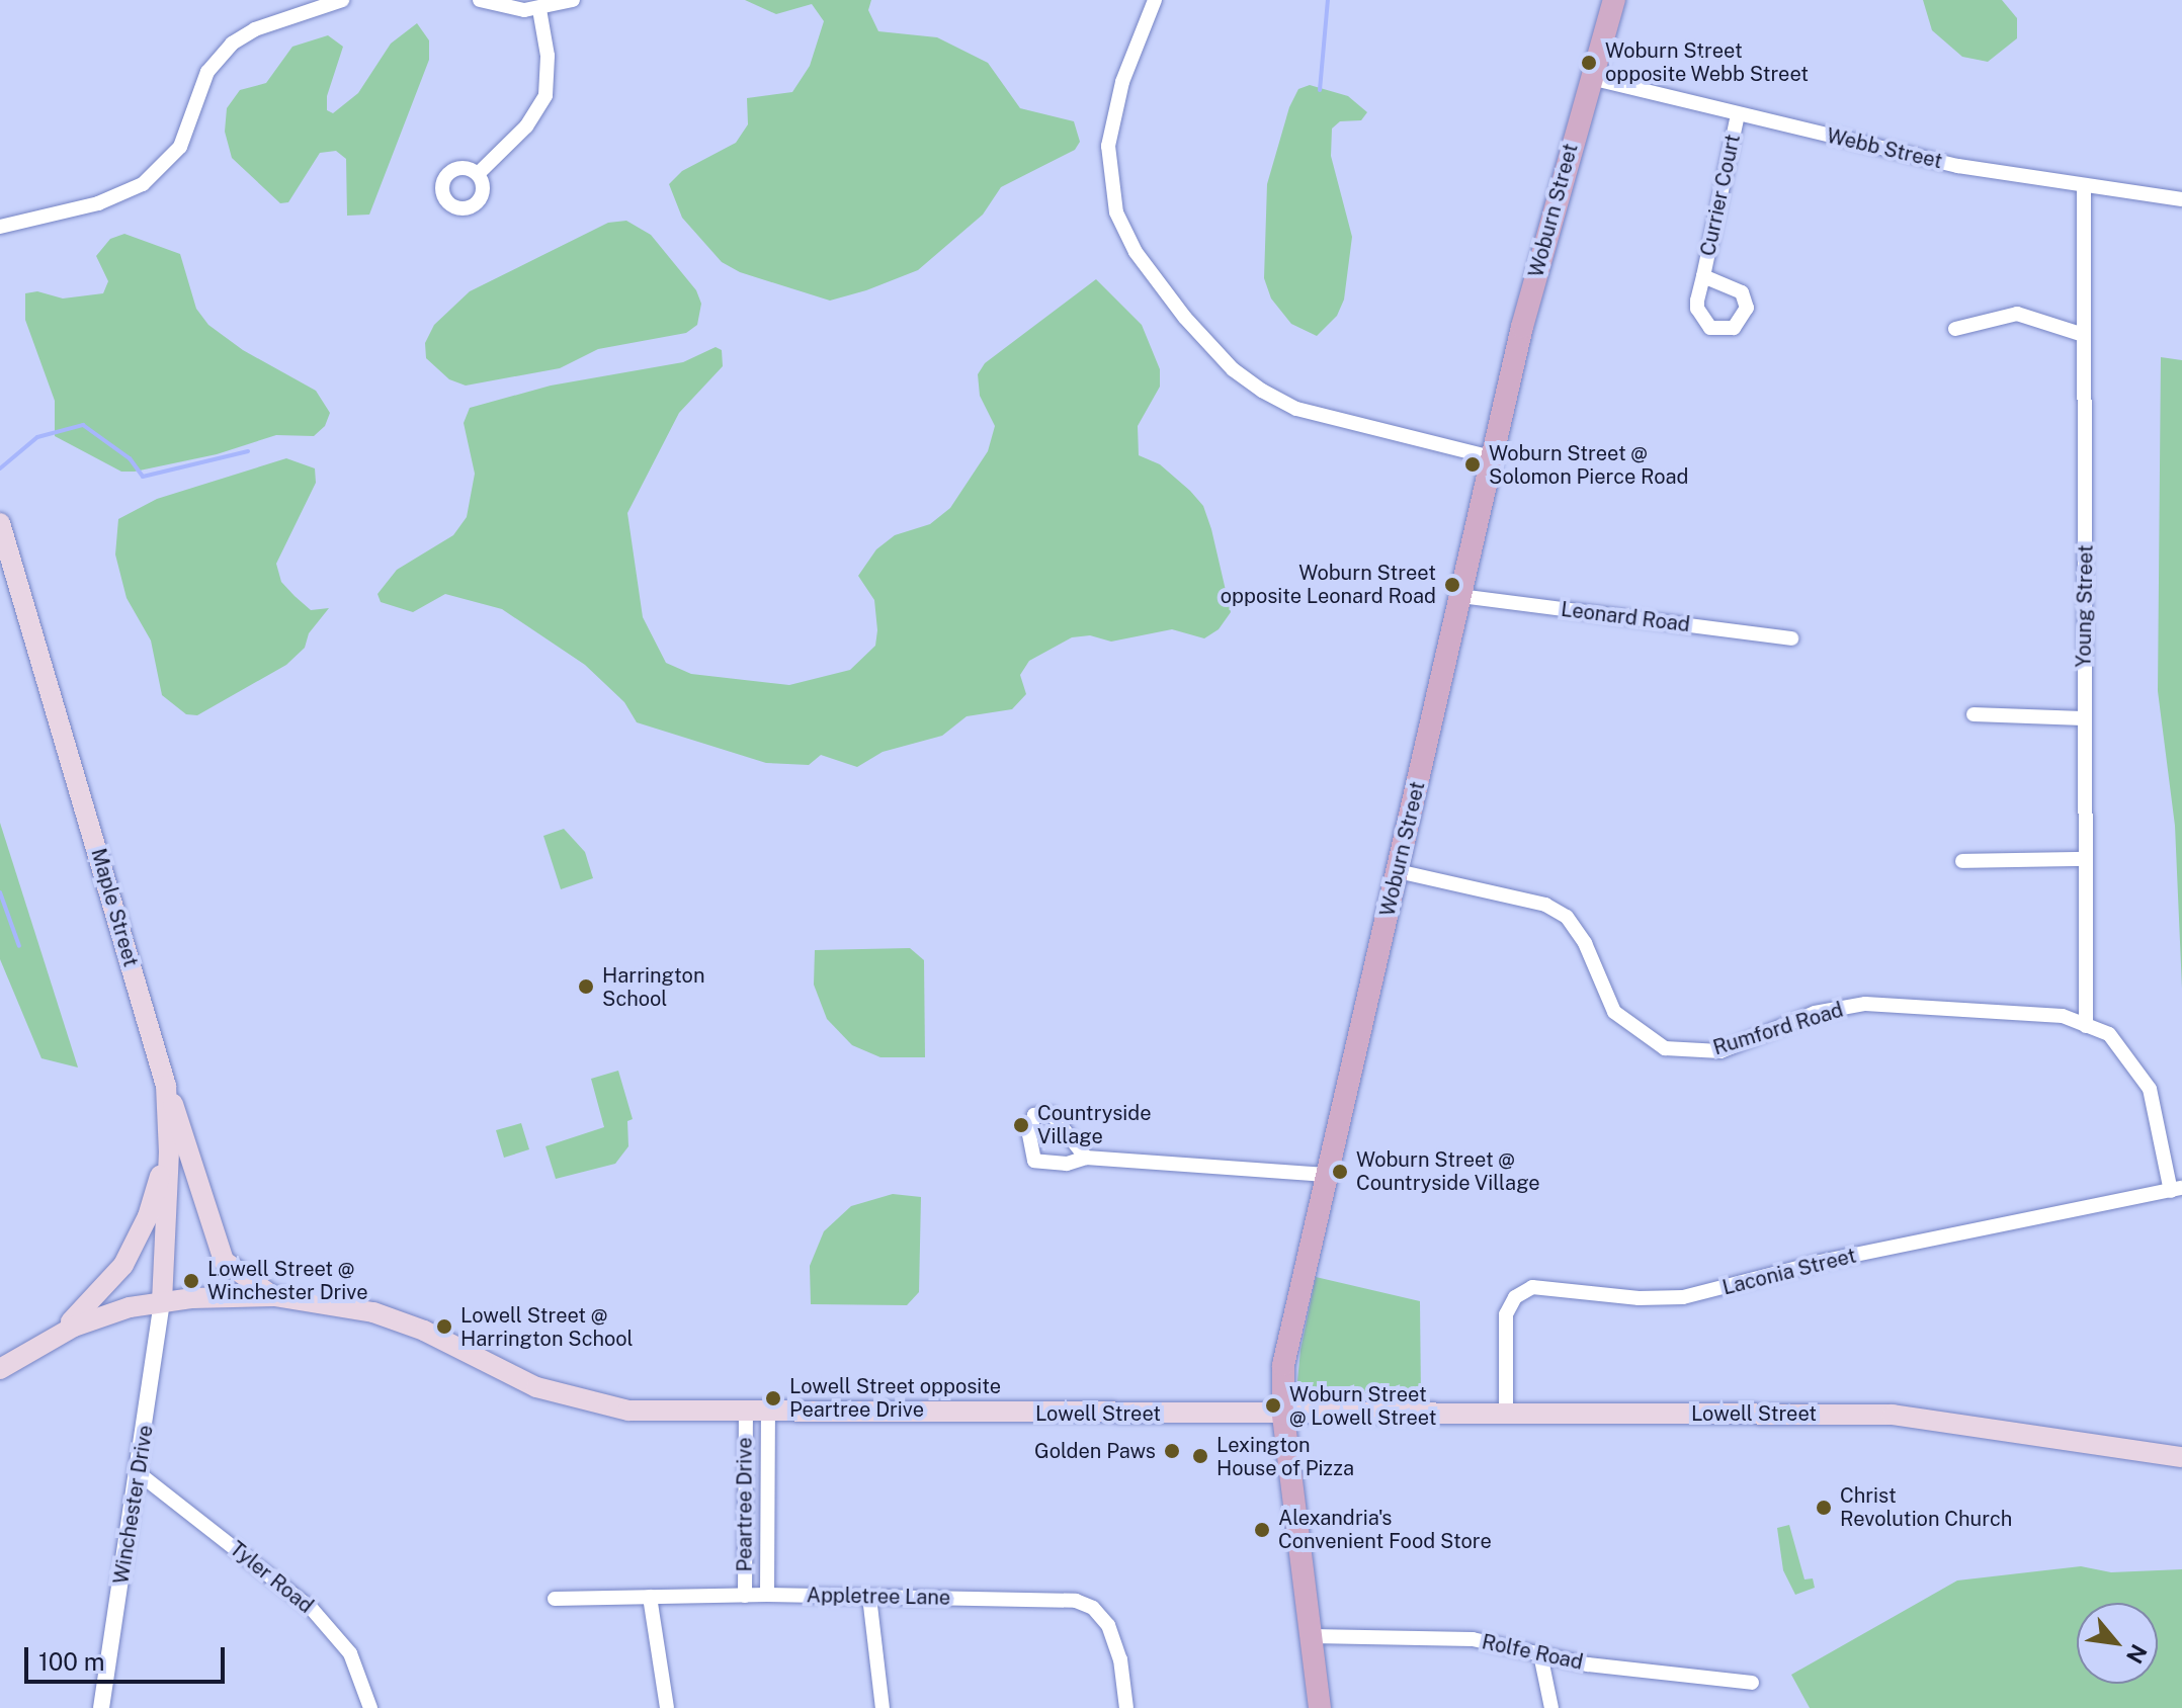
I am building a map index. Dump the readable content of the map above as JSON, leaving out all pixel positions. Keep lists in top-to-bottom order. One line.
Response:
{"streets":{"main road":["Woburn Street","Maple Street","Lowell Street"],"street":["Webb Street","Currier Court","Young Street","Leonard Road","Rumford Road","Laconia Street","Winchester Drive","Peartree Drive","Tyler Road","Appletree Lane","Rolfe Road"]},"crossings":[["Webb Street","Currier Court"],["Webb Street","Woburn Street"],["Webb Street","Young Street"],["Woburn Street","Leonard Road"],["Woburn Street","Rumford Road"],["Woburn Street","Lowell Street"],["Woburn Street","Rolfe Road"],["Young Street","Rumford Road"],["Maple Street","Lowell Street"],["Maple Street","Winchester Drive"],["Rumford Road","Laconia Street"],["Laconia Street","Lowell Street"],["Lowell Street","Winchester Drive"],["Lowell Street","Peartree Drive"],["Winchester Drive","Tyler Road"],["Peartree Drive","Appletree Lane"]],"places":["Woburn Street opposite Webb Street","Woburn Street @ Solomon Pierce Road","Woburn Street opposite Leonard Road","Harrington School","Countryside Village","Woburn Street @ Countryside Village","Lowell Street @ Winchester Drive","Lowell Street @ Harrington School","Lowell Street opposite Peartree Drive","Woburn Street @ Lowell Street","Golden Paws","Lexington House of Pizza","Christ Revolution Church","Alexandria's Convenient Food Store"],"scale_bar":"100 m","north":"bottom right"}
